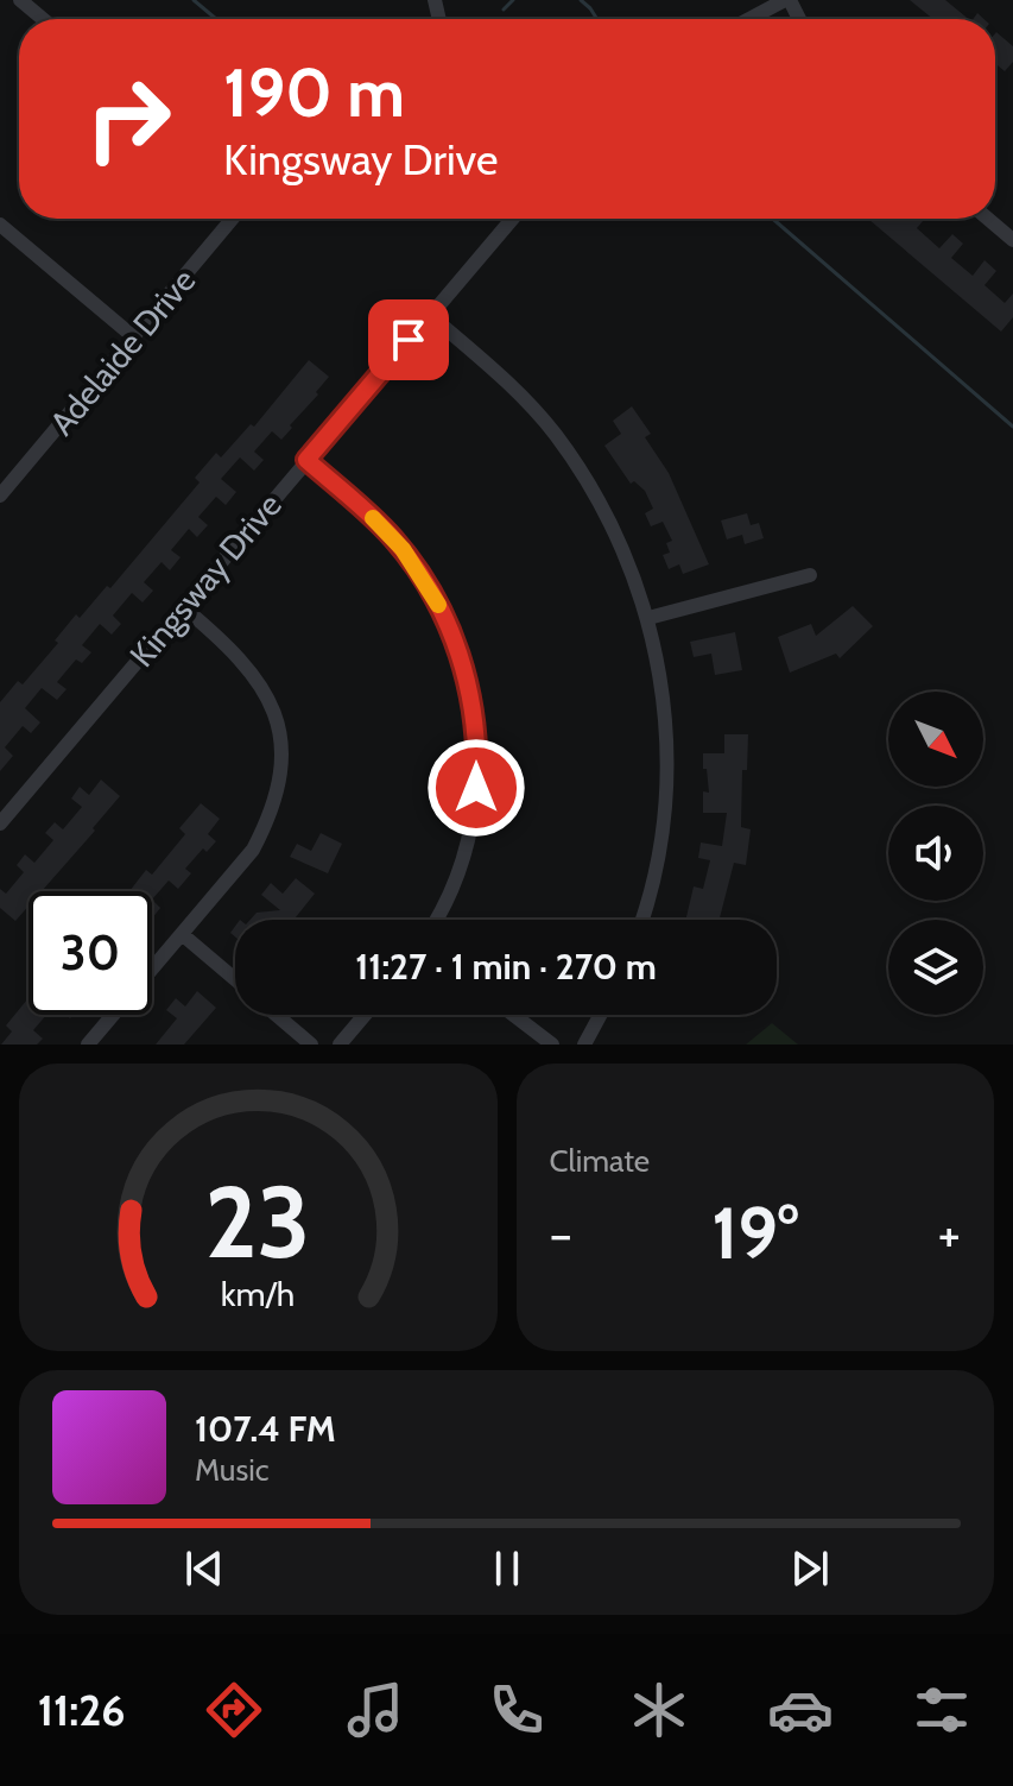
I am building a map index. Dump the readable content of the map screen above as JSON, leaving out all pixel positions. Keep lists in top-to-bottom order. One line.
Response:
{"streets":{"street":["Adelaide Drive","Kingsway Drive"]},"north":"bottom right","page":{"turn":["190 m","Kingsway Drive"],"limit":"30","trip":"11:27 · 1 min · 270 m","tile":"Climate","heat":["−","19°","+"],"song":["107.4 FM","Music"],"tabs":"11:26","gauge":["23","km/h"]}}
